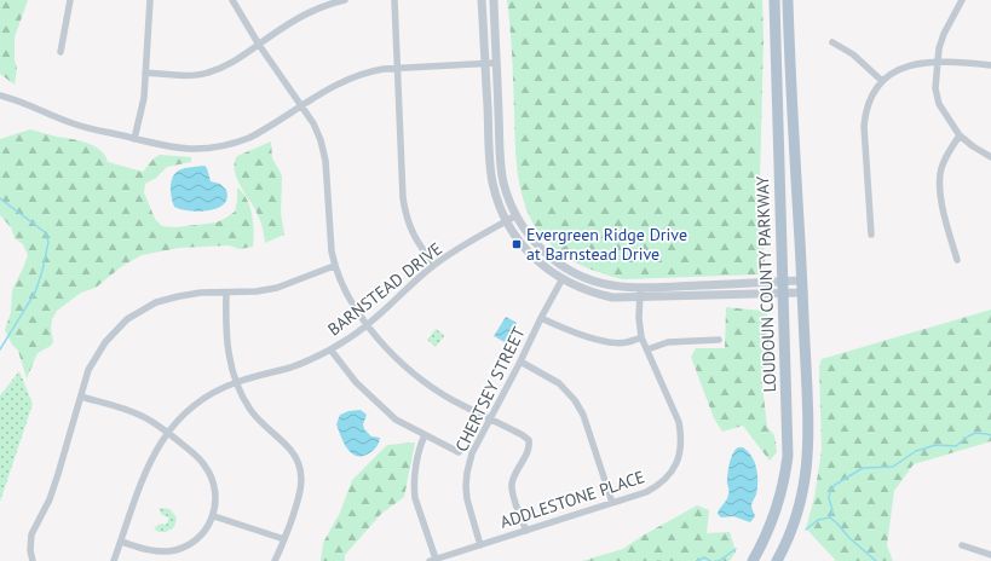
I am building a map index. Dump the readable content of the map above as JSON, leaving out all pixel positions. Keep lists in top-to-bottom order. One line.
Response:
{"streets":{"main road":["LOUDOUN COUNTY PARKWAY"],"street":["BARNSTEAD DRIVE","CHERTSEY STREET","ADDLESTONE PLACE"]},"crossings":[["CHERTSEY STREET","ADDLESTONE PLACE"]],"places":{"transit":["Evergreen Ridge Drive at Barnstead Drive"]}}
